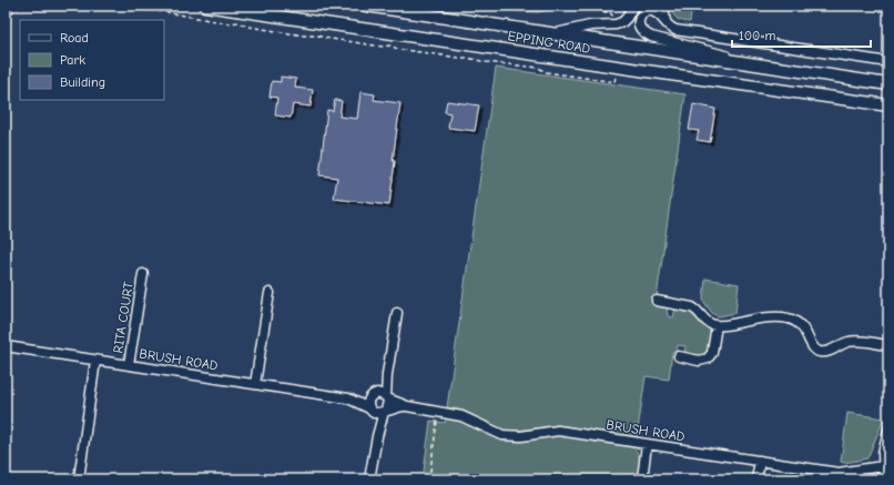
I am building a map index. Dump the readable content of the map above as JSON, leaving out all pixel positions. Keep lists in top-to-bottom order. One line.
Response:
{"streets":{"main road":["EPPING ROAD"],"street":["RITA COURT","BRUSH ROAD"]},"crossings":[["RITA COURT","BRUSH ROAD"]],"legend":["Road","Park","Building"],"scale_bar":"100 m"}
